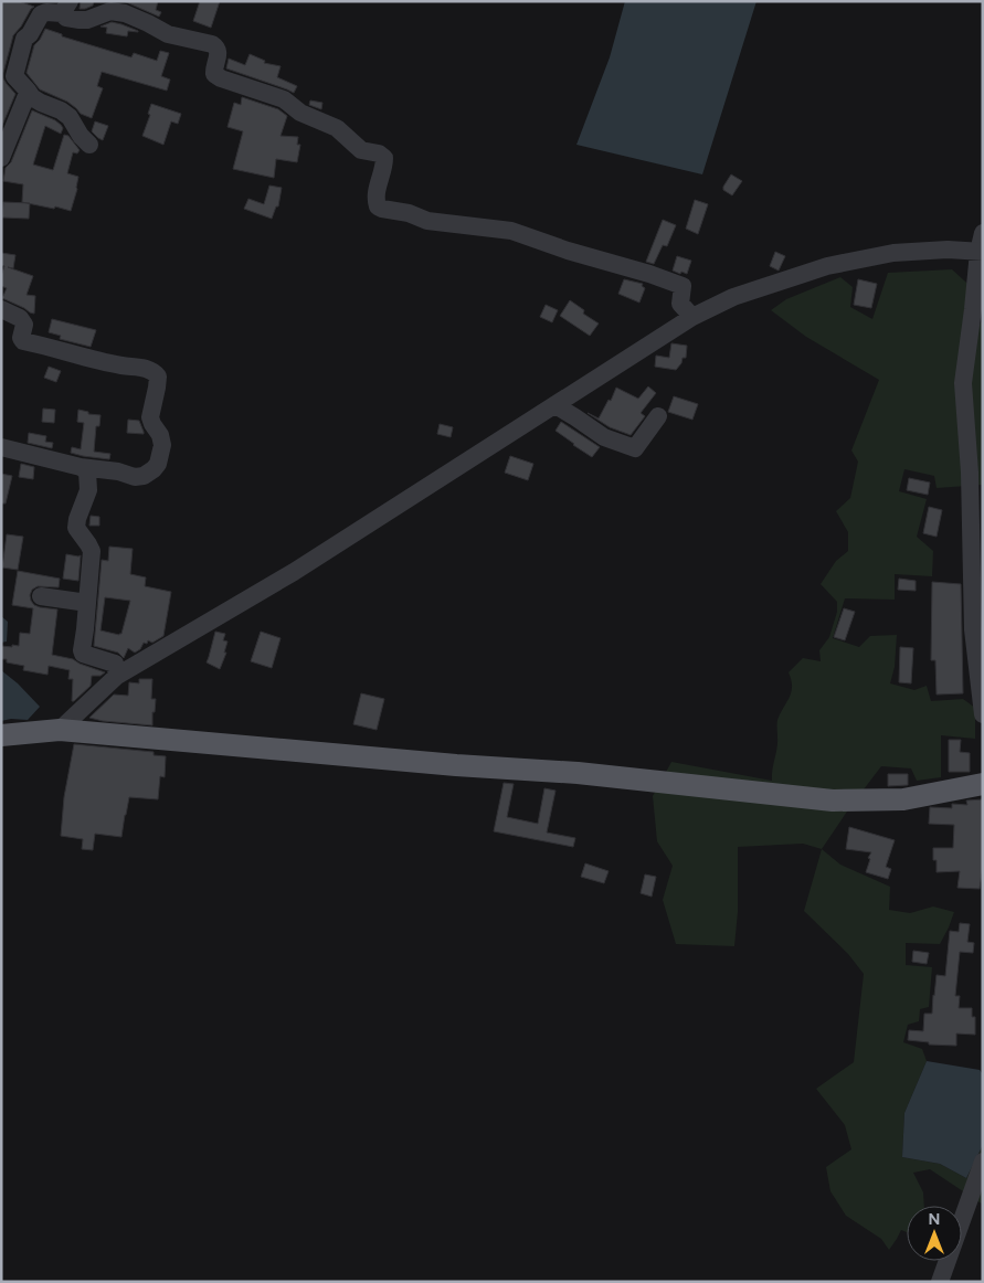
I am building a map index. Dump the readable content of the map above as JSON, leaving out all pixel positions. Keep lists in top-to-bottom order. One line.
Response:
{"north":"top"}
